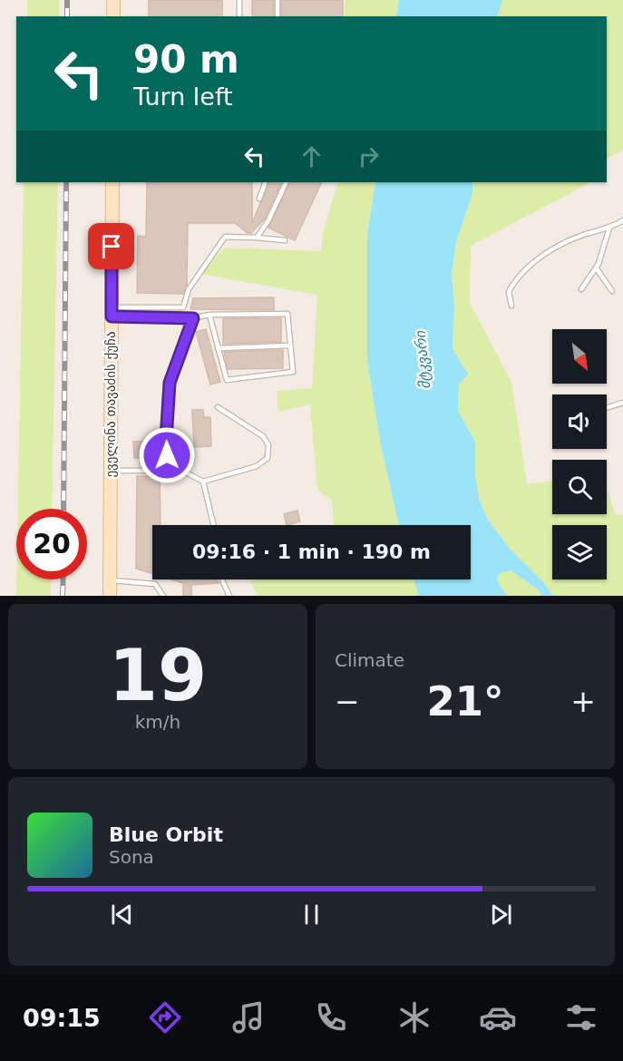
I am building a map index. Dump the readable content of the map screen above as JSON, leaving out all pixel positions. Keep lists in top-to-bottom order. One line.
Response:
{"streets":{"main road":["ეველინა თავაძის ქუჩა"]},"water":["მტკვარი"],"north":"bottom right","page":{"turn":["90 m","Turn left"],"limit":"20","trip":"09:16 · 1 min · 190 m","tile":[["19","km/h"],"Climate"],"heat":["−","21°","+"],"song":["Blue Orbit","Sona"],"tabs":"09:15"}}
